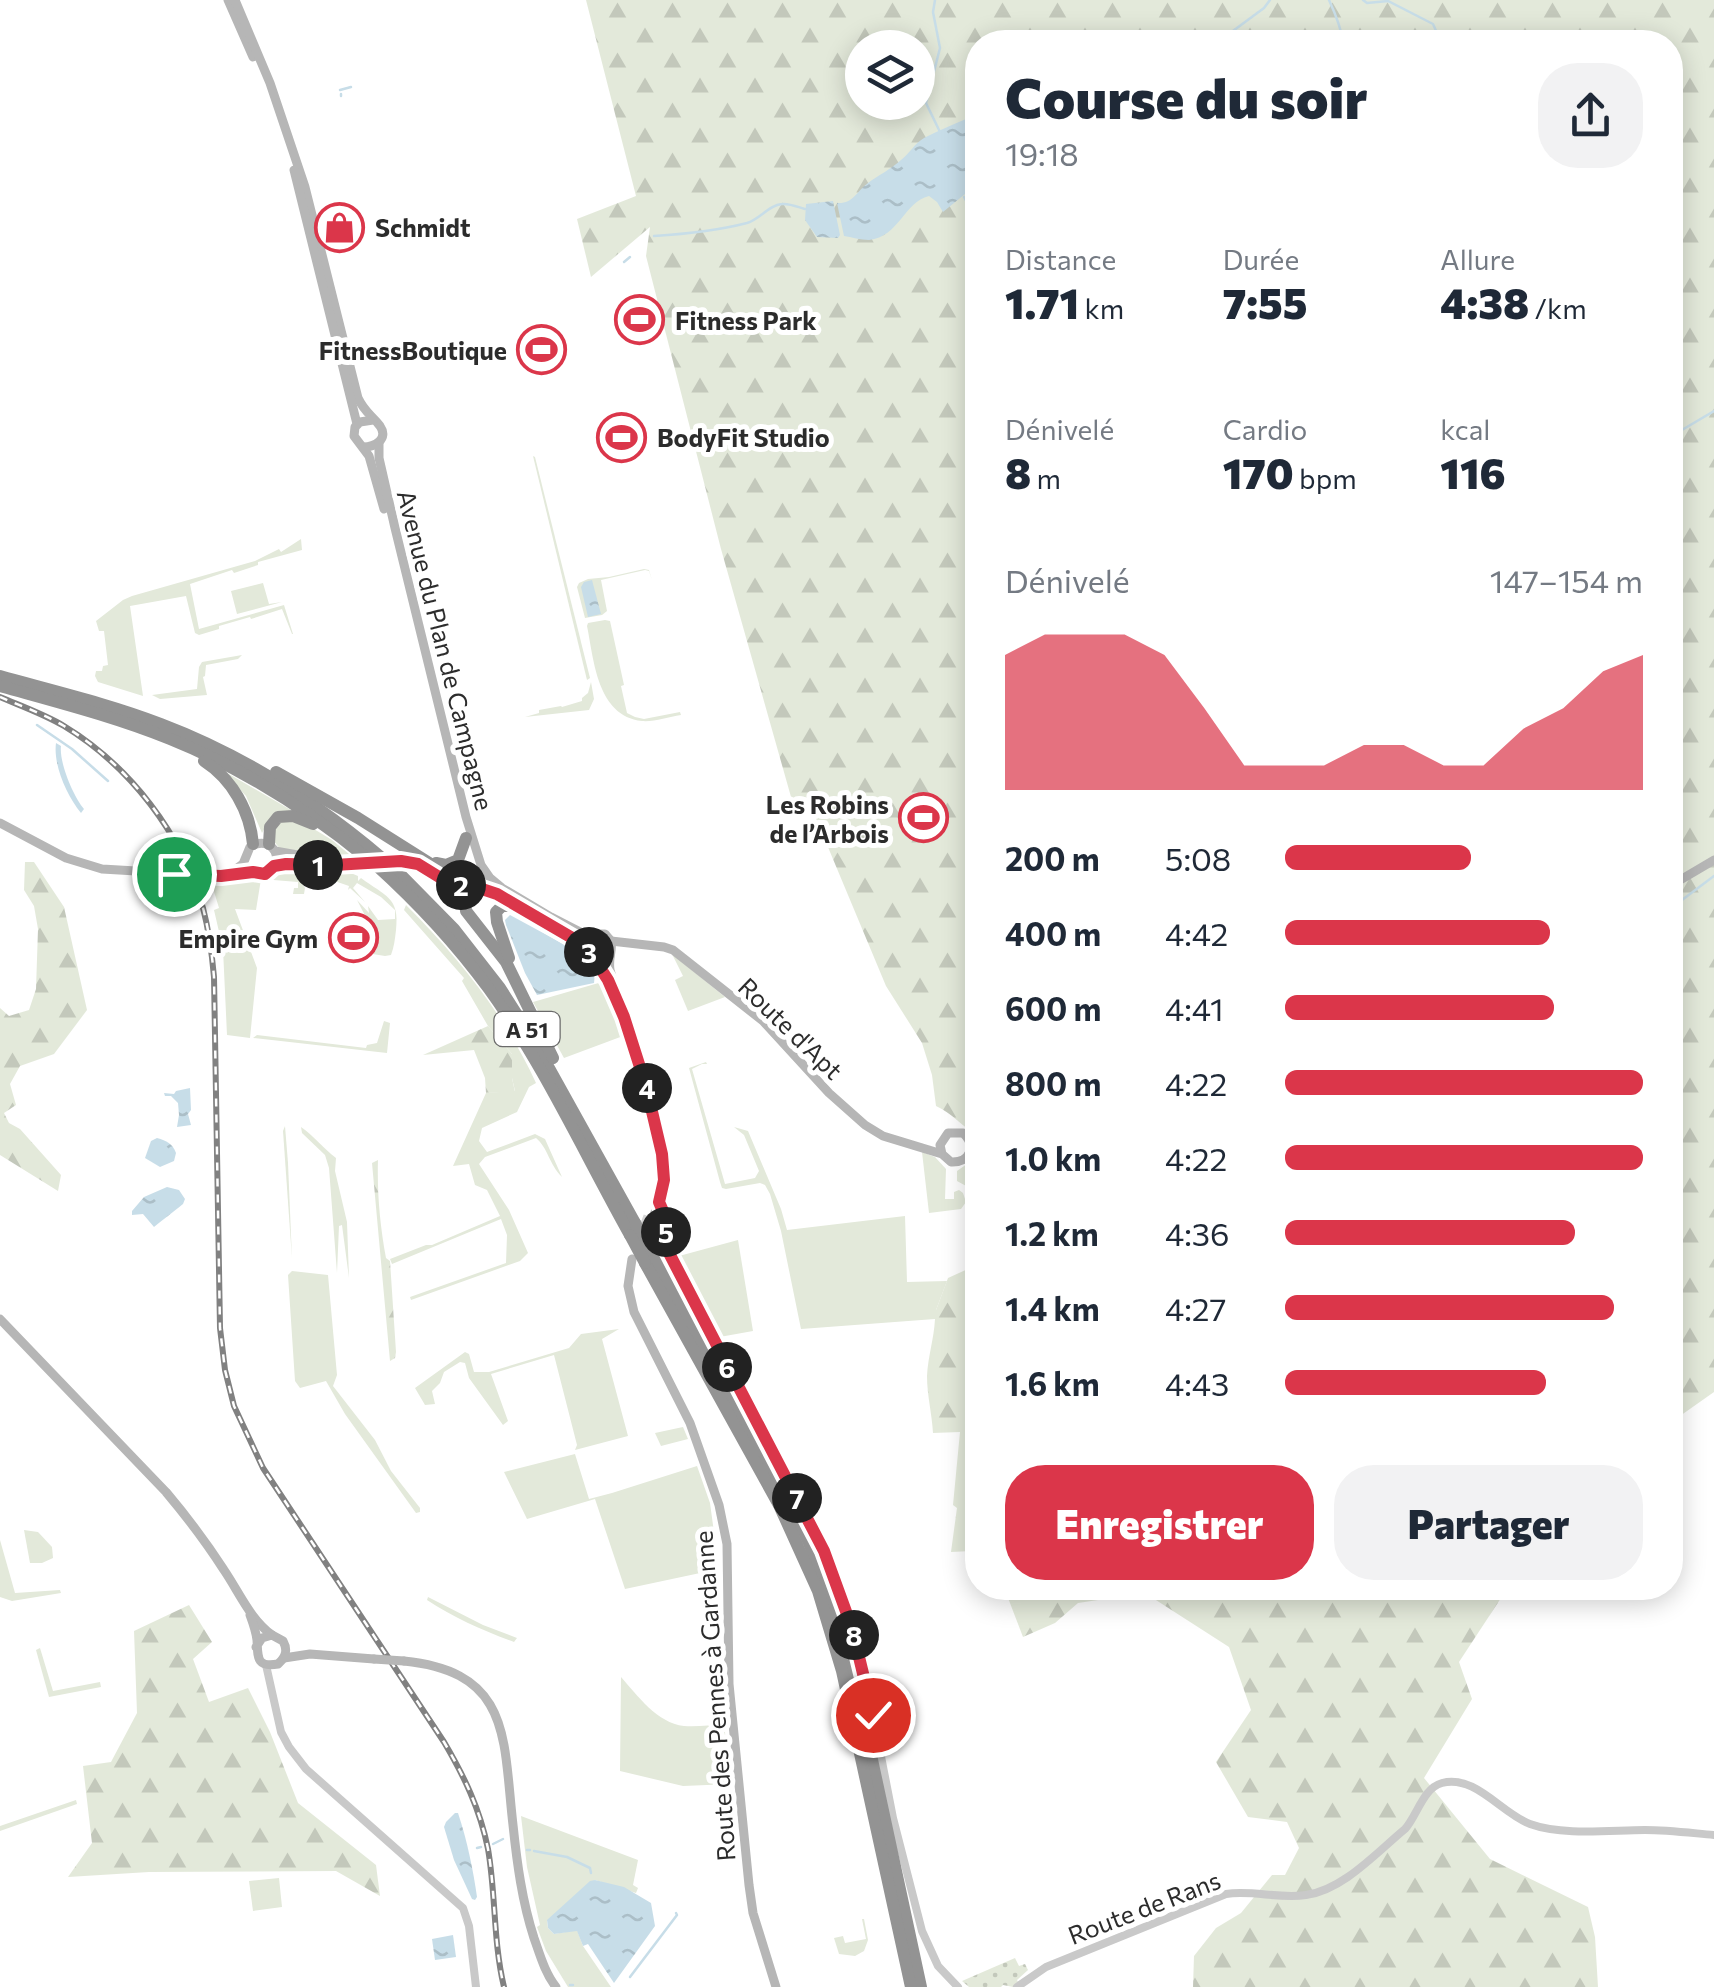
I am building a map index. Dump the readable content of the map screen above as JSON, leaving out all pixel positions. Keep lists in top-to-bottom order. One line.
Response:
{"streets":{"highway":["A 51"],"main road":["Avenue du Plan de Campagne","Route d'Apt","Route des Pennes à Gardanne"],"street":["Route de Rans"]},"crossings":[["A 51","Route des Pennes à Gardanne"]],"places":{"shop":["Schmidt"],"sports":["Fitness Park","FitnessBoutique","BodyFit Studio","Les Robins de l’Arbois","Empire Gym"]},"page":{"heading":["Course du soir","19:18"],"stats":[["Distance","1.71 km"],["Durée","7:55"],["Allure","4:38 /km"],["Dénivelé","8 m"],["Cardio","170 bpm"],["kcal","116"]],"chart":["Dénivelé","147–154 m"],"list":[{"name":"200 m","note":"5:08"},{"name":"400 m","note":"4:42"},{"name":"600 m","note":"4:41"},{"name":"800 m","note":"4:22"},{"name":"1.0 km","note":"4:22"},{"name":"1.2 km","note":"4:36"},{"name":"1.4 km","note":"4:27"},{"name":"1.6 km","note":"4:43"}],"pins":["1","2","3","4","5","6","7","8"],"buttons":["Enregistrer","Partager"]}}
